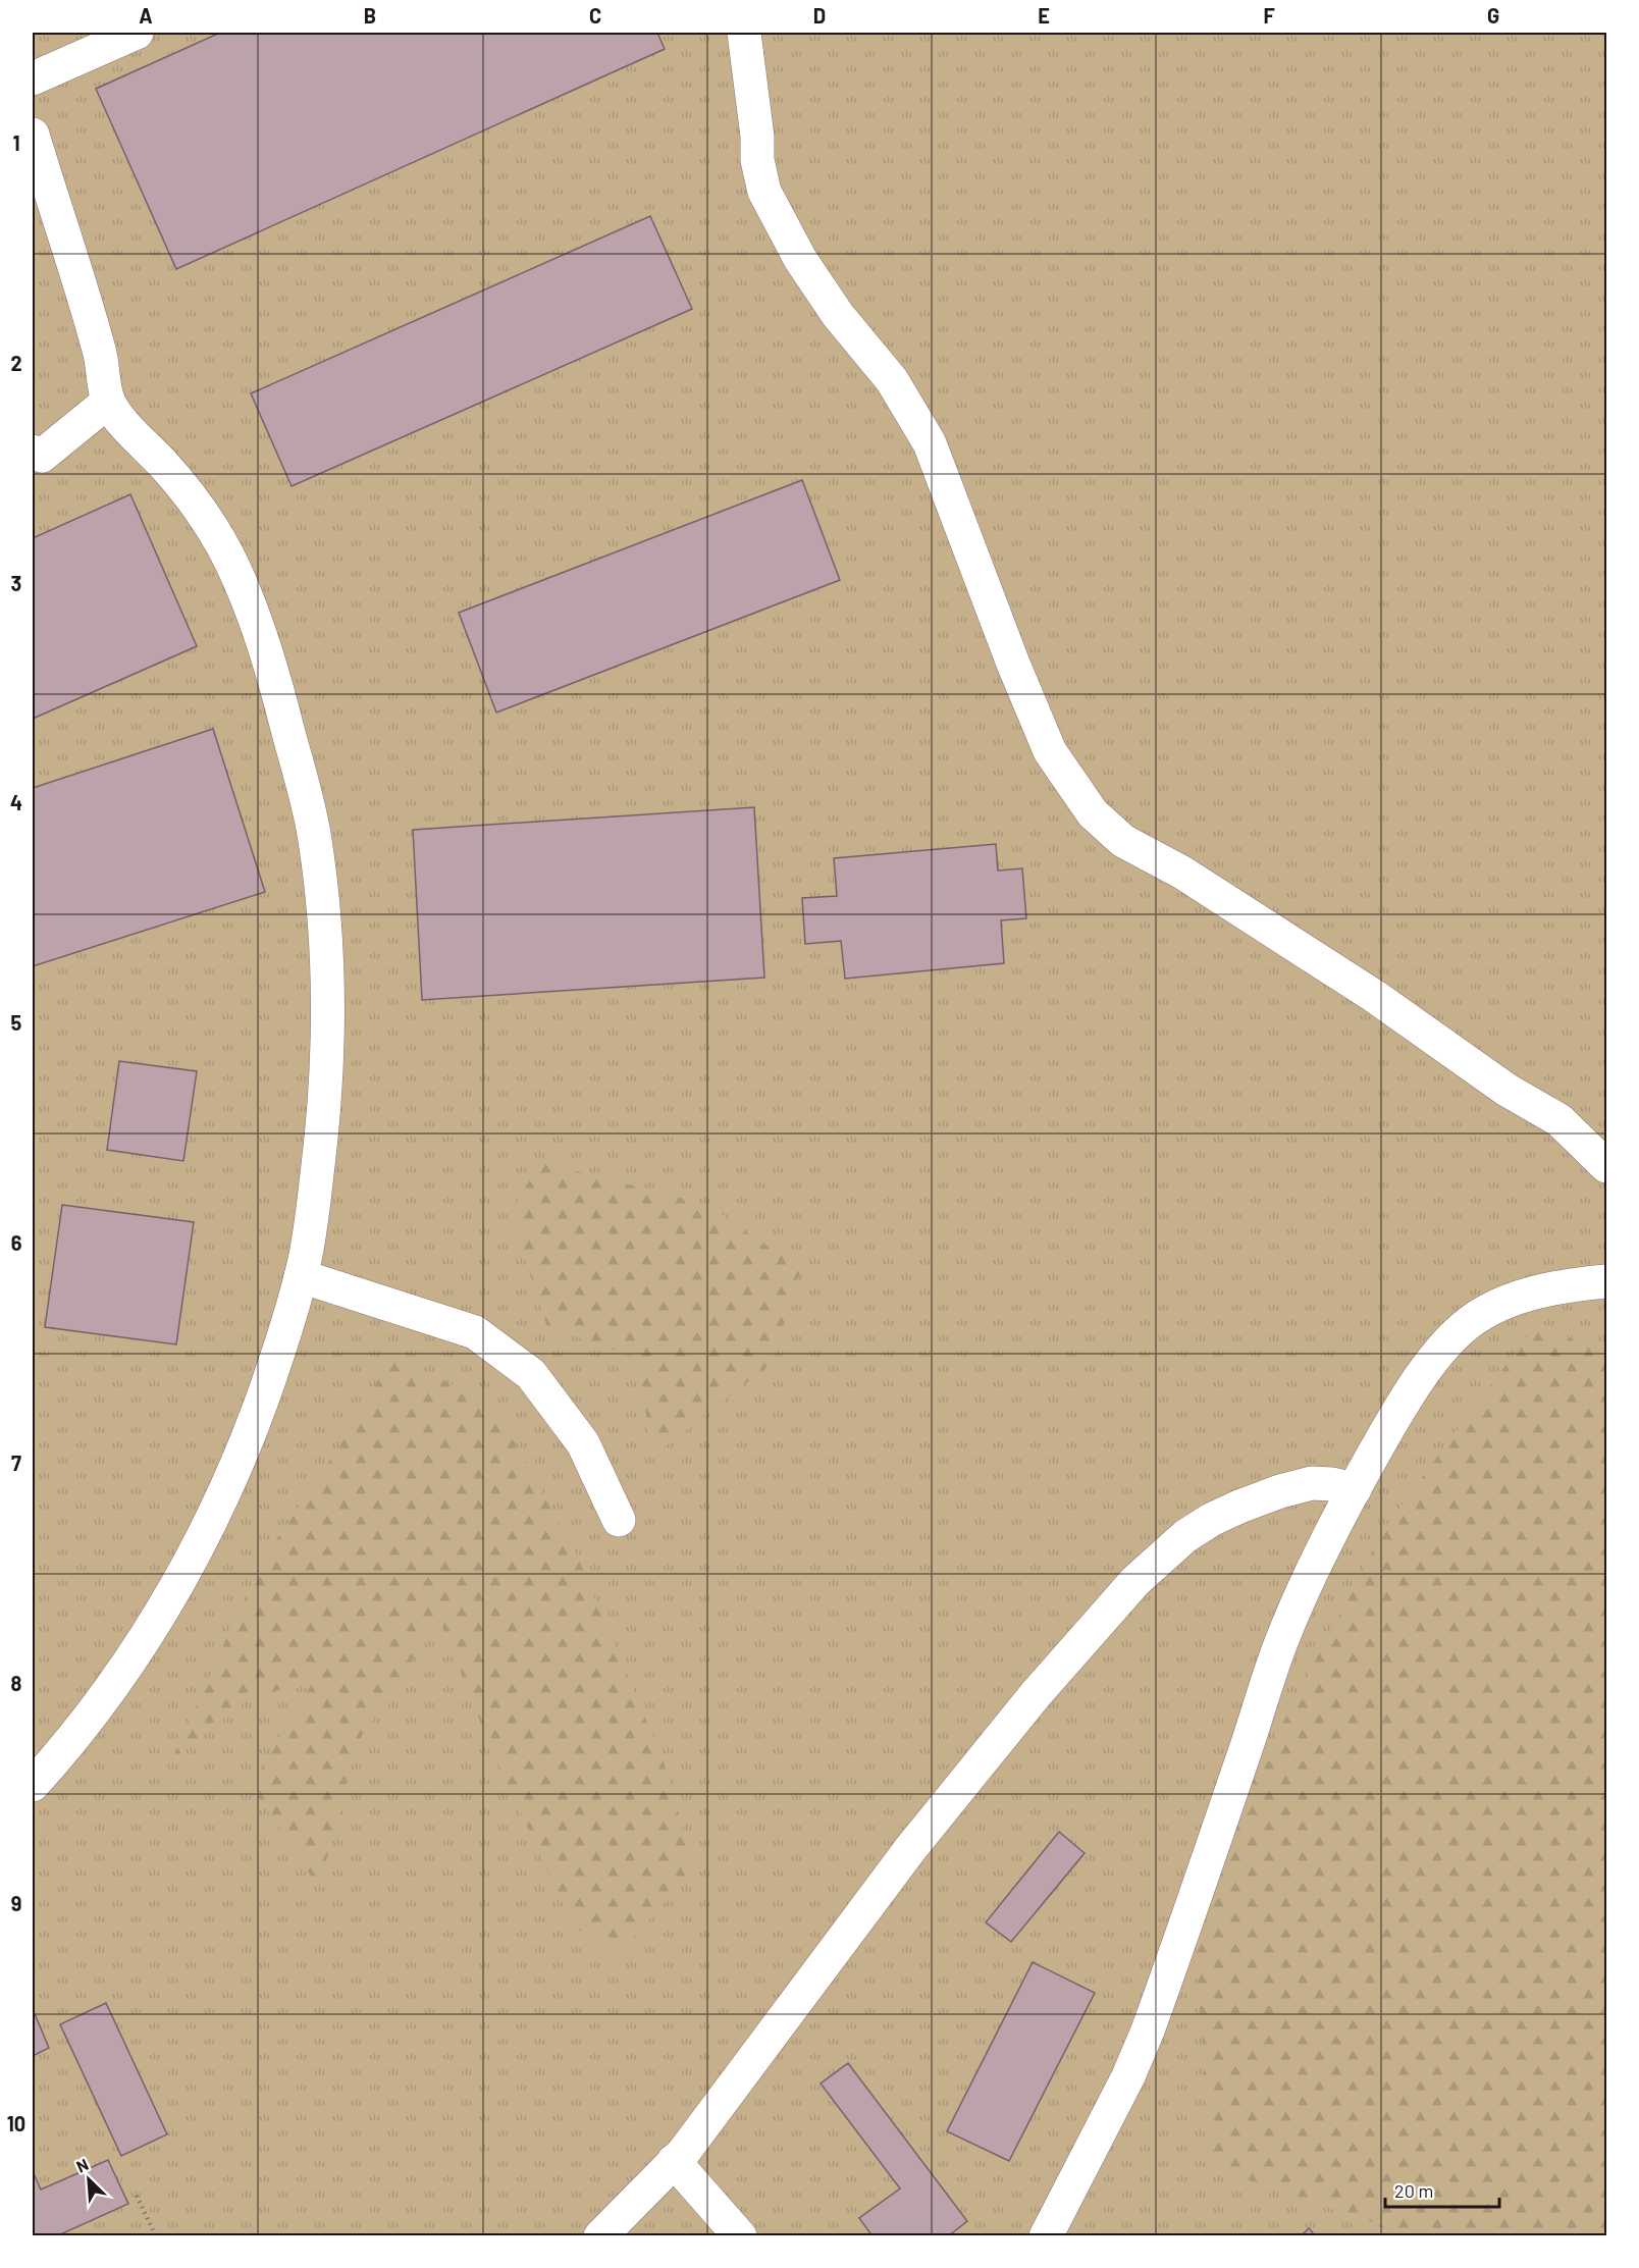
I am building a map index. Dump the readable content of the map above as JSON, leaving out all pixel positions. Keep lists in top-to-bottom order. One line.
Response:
{"scale_bar":"20 m","north":"top left","grid":{"columns":["A","B","C","D","E","F","G"],"rows":["1","2","3","4","5","6","7","8","9","10"]}}
